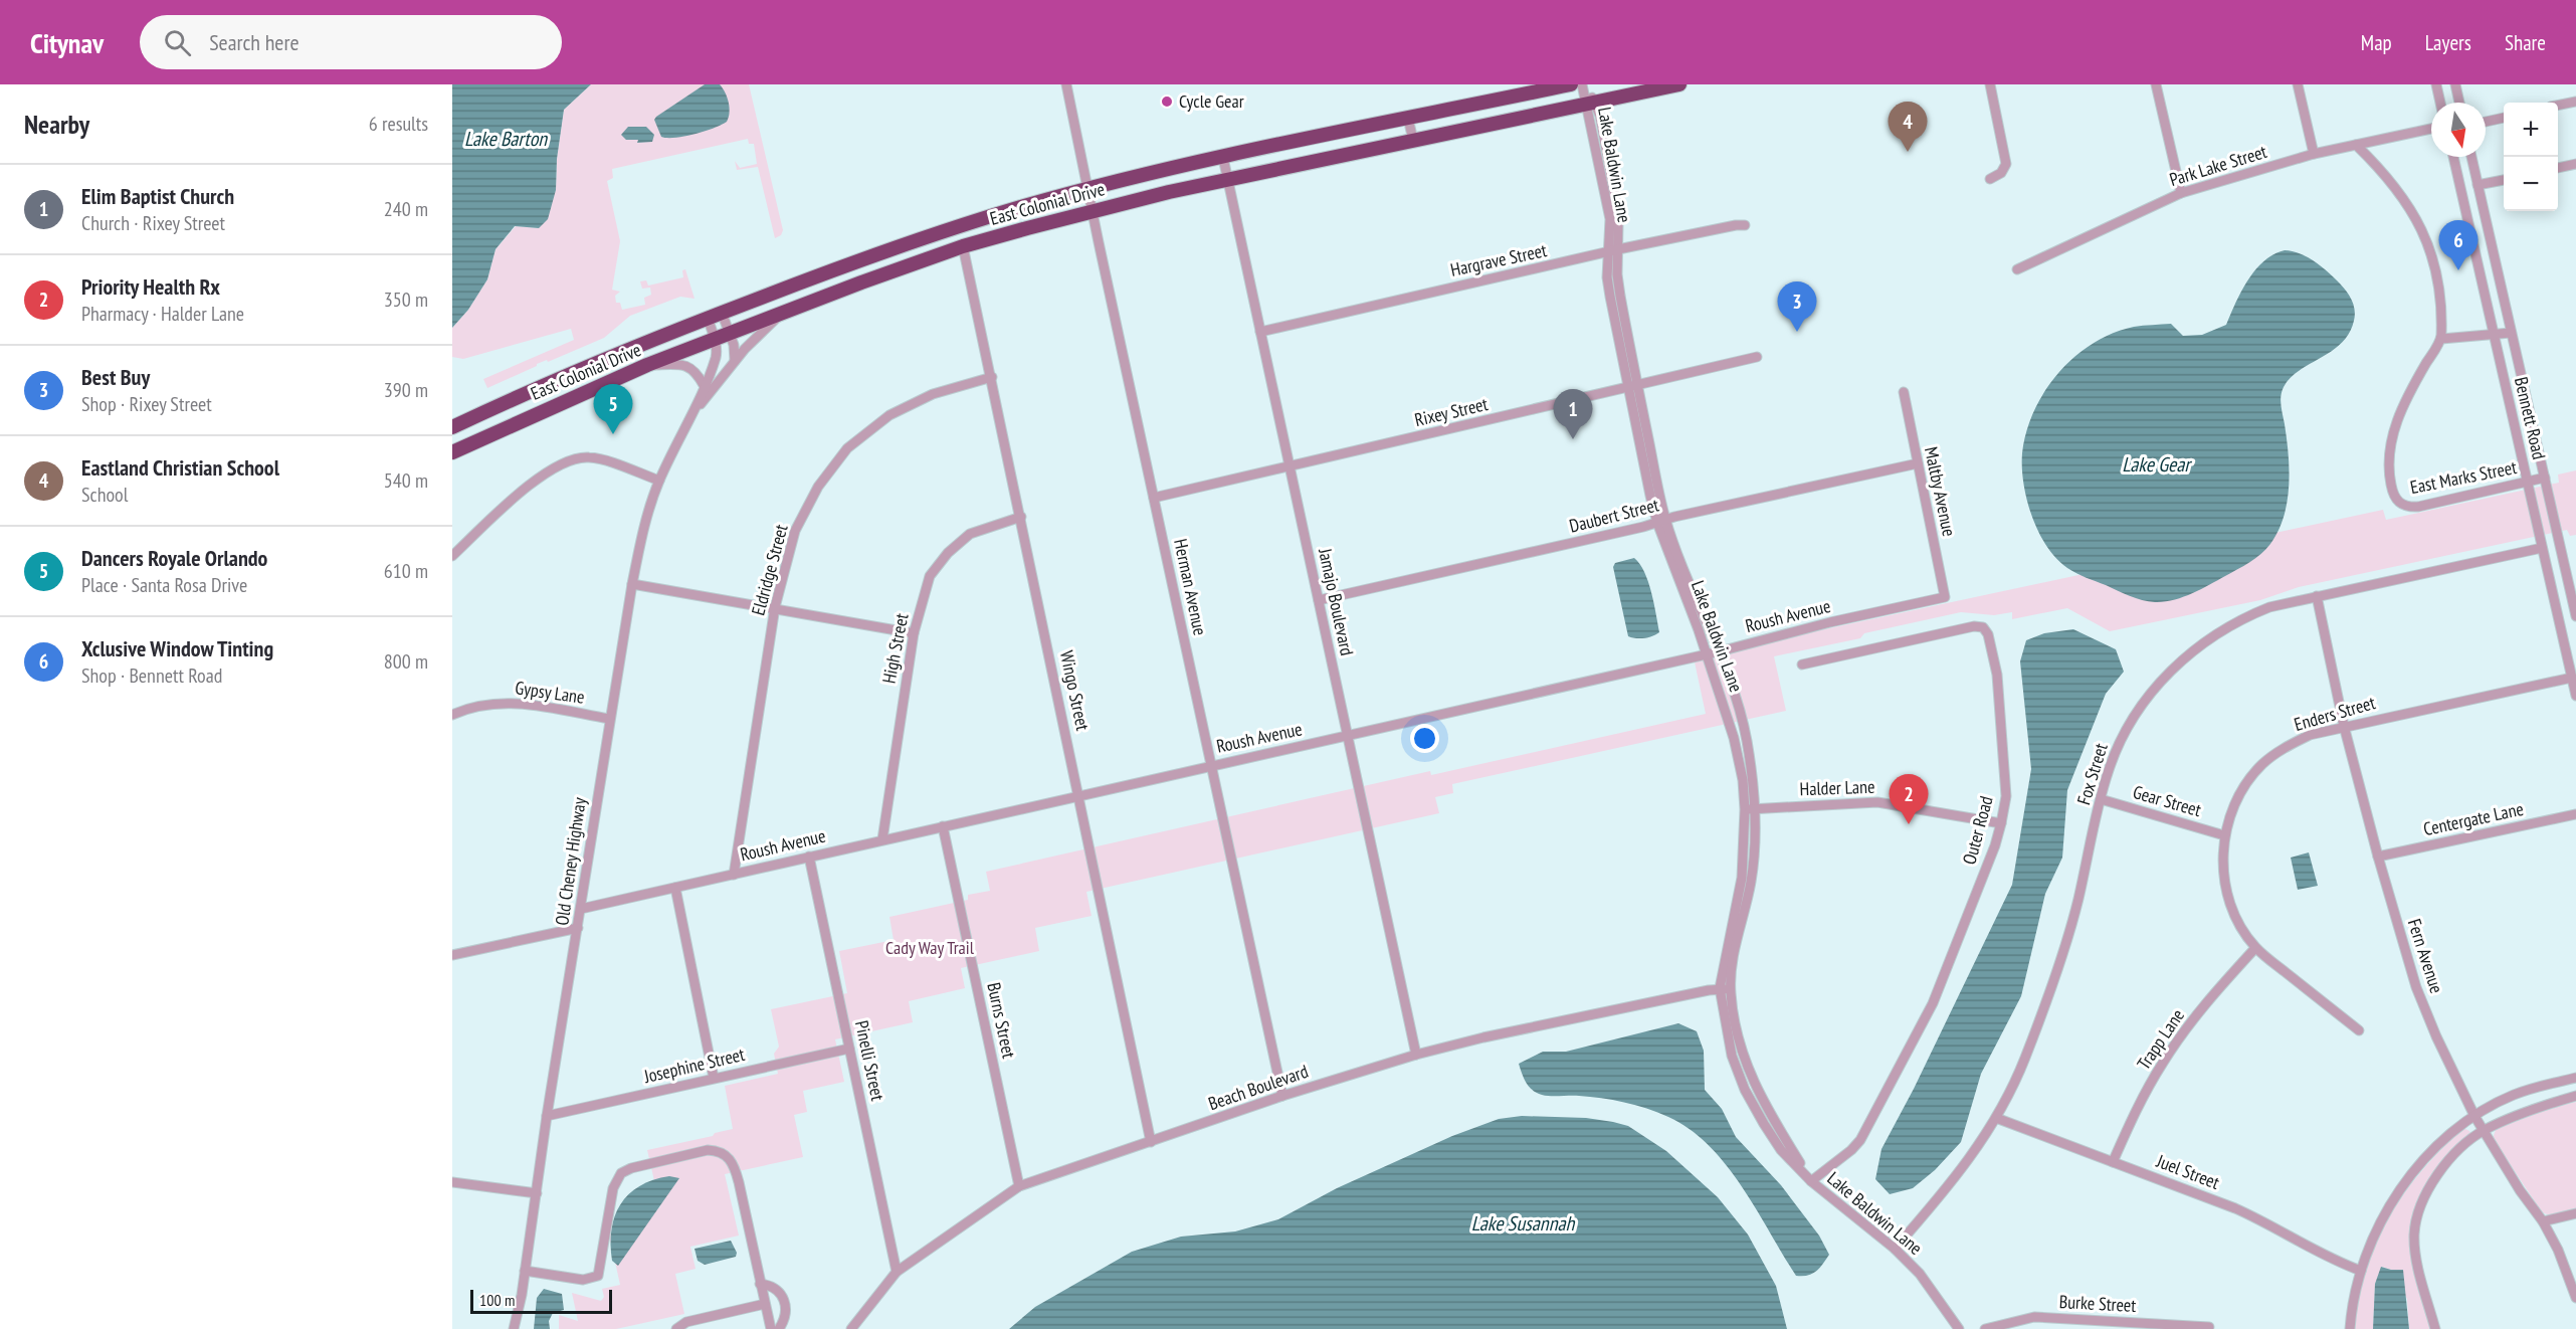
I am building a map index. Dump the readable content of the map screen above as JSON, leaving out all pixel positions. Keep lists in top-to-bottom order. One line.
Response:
{"streets":{"highway":["East Colonial Drive"],"street":["Lake Baldwin Lane","Park Lake Street","Hargrave Street","Rixey Street","Bennett Road","East Marks Street","Maltby Avenue","Daubert Street","Eldridge Street","Herman Avenue","Jamajo Boulevard","Roush Avenue","High Street","Wingo Street","Gypsy Lane","Enders Street","Fox Street","Halder Lane","Gear Street","Centergate Lane","Outer Road","Old Cheney Highway","Fern Avenue","Burns Street","Trapp Lane","Pinelli Street","Josephine Street","Beach Boulevard","Juel Street","Burke Street"]},"crossings":[["Lake Baldwin Lane","East Colonial Drive"],["Lake Baldwin Lane","Hargrave Street"],["Lake Baldwin Lane","Rixey Street"],["Lake Baldwin Lane","Daubert Street"],["Lake Baldwin Lane","Roush Avenue"],["Lake Baldwin Lane","Fox Street"],["Lake Baldwin Lane","Halder Lane"],["Lake Baldwin Lane","Outer Road"],["Lake Baldwin Lane","Beach Boulevard"],["East Colonial Drive","Herman Avenue"],["East Colonial Drive","Jamajo Boulevard"],["East Colonial Drive","Wingo Street"],["East Colonial Drive","Old Cheney Highway"],["Hargrave Street","Jamajo Boulevard"],["Rixey Street","Herman Avenue"],["Rixey Street","Jamajo Boulevard"],["Bennett Road","East Marks Street"],["Bennett Road","Enders Street"],["Bennett Road","Fox Street"],["Maltby Avenue","Daubert Street"],["Maltby Avenue","Roush Avenue"],["Daubert Street","Jamajo Boulevard"],["Eldridge Street","Roush Avenue"],["Eldridge Street","Wingo Street"],["Herman Avenue","Roush Avenue"],["Herman Avenue","Beach Boulevard"],["Jamajo Boulevard","Roush Avenue"],["Jamajo Boulevard","Beach Boulevard"],["Roush Avenue","High Street"],["Roush Avenue","Wingo Street"],["Roush Avenue","Old Cheney Highway"],["Roush Avenue","Burns Street"],["Roush Avenue","Pinelli Street"],["High Street","Wingo Street"],["Wingo Street","Beach Boulevard"],["Gypsy Lane","Old Cheney Highway"],["Enders Street","Gear Street"],["Enders Street","Fern Avenue"],["Enders Street","Trapp Lane"],["Fox Street","Gear Street"],["Fox Street","Fern Avenue"],["Fox Street","Juel Street"],["Halder Lane","Outer Road"],["Centergate Lane","Fern Avenue"],["Old Cheney Highway","Josephine Street"],["Burns Street","Beach Boulevard"],["Trapp Lane","Juel Street"],["Pinelli Street","Josephine Street"],["Pinelli Street","Beach Boulevard"]],"water":["Lake Barton","Lake Gear","Lake Susannah"],"parks":["Cady Way Trail"],"places":["Cycle Gear"],"scale_bar":"100 m","north":"bottom","page":{"header":"Citynav","search":"Search here","nav":["Map","Layers","Share"],"heading":["Nearby","6 results"],"pins":["4","6","3","5","1","2"],"map_buttons":["+","−"],"list":[{"mark":"1","name":"Elim Baptist Church","note":"Church · Rixey Street","value":"240 m"},{"mark":"2","name":"Priority Health Rx","note":"Pharmacy · Halder Lane","value":"350 m"},{"mark":"3","name":"Best Buy","note":"Shop · Rixey Street","value":"390 m"},{"mark":"4","name":"Eastland Christian School","note":"School","value":"540 m"},{"mark":"5","name":"Dancers Royale Orlando","note":"Place · Santa Rosa Drive","value":"610 m"},{"mark":"6","name":"Xclusive Window Tinting","note":"Shop · Bennett Road","value":"800 m"}],"scale":"100 m"}}
